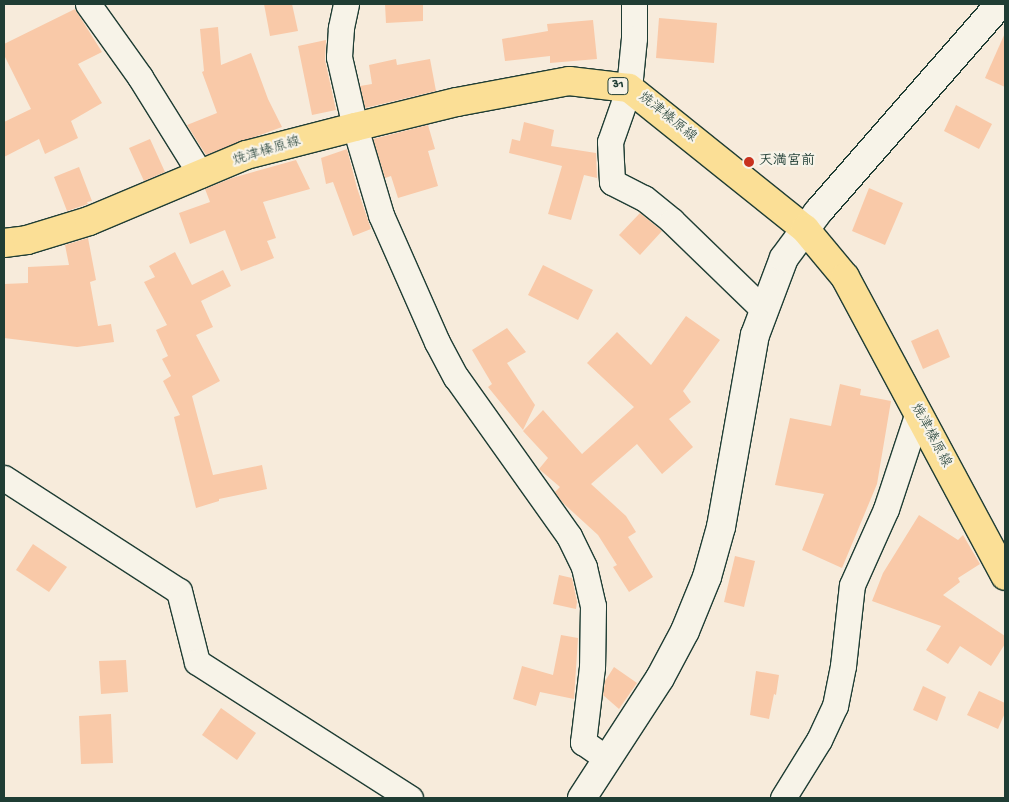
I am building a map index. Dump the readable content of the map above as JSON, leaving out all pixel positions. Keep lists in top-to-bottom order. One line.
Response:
{"streets":{"main road":["31","焼津榛原線"]},"places":["天満宮前"]}
